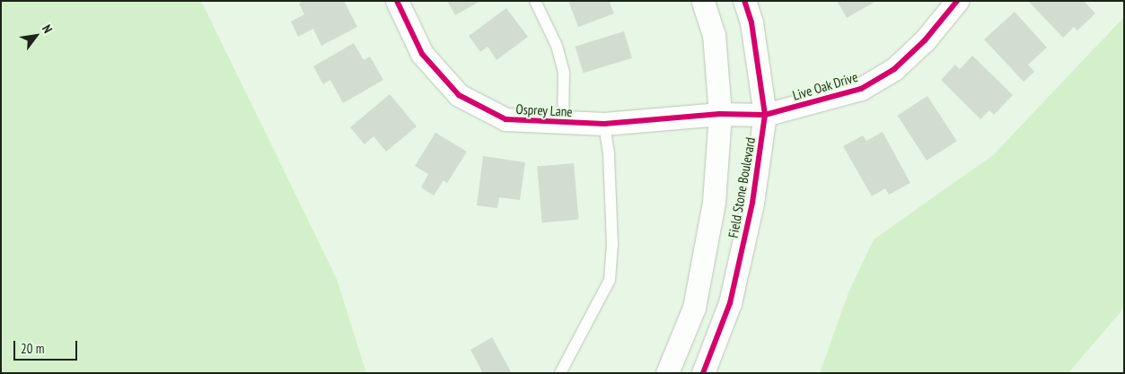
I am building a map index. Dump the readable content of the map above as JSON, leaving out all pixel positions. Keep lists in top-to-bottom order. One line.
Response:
{"streets":{"street":["Live Oak Drive","Osprey Lane","Field Stone Boulevard"]},"crossings":[["Live Oak Drive","Osprey Lane"],["Live Oak Drive","Field Stone Boulevard"],["Osprey Lane","Field Stone Boulevard"]],"scale_bar":"20 m","north":"top right"}
